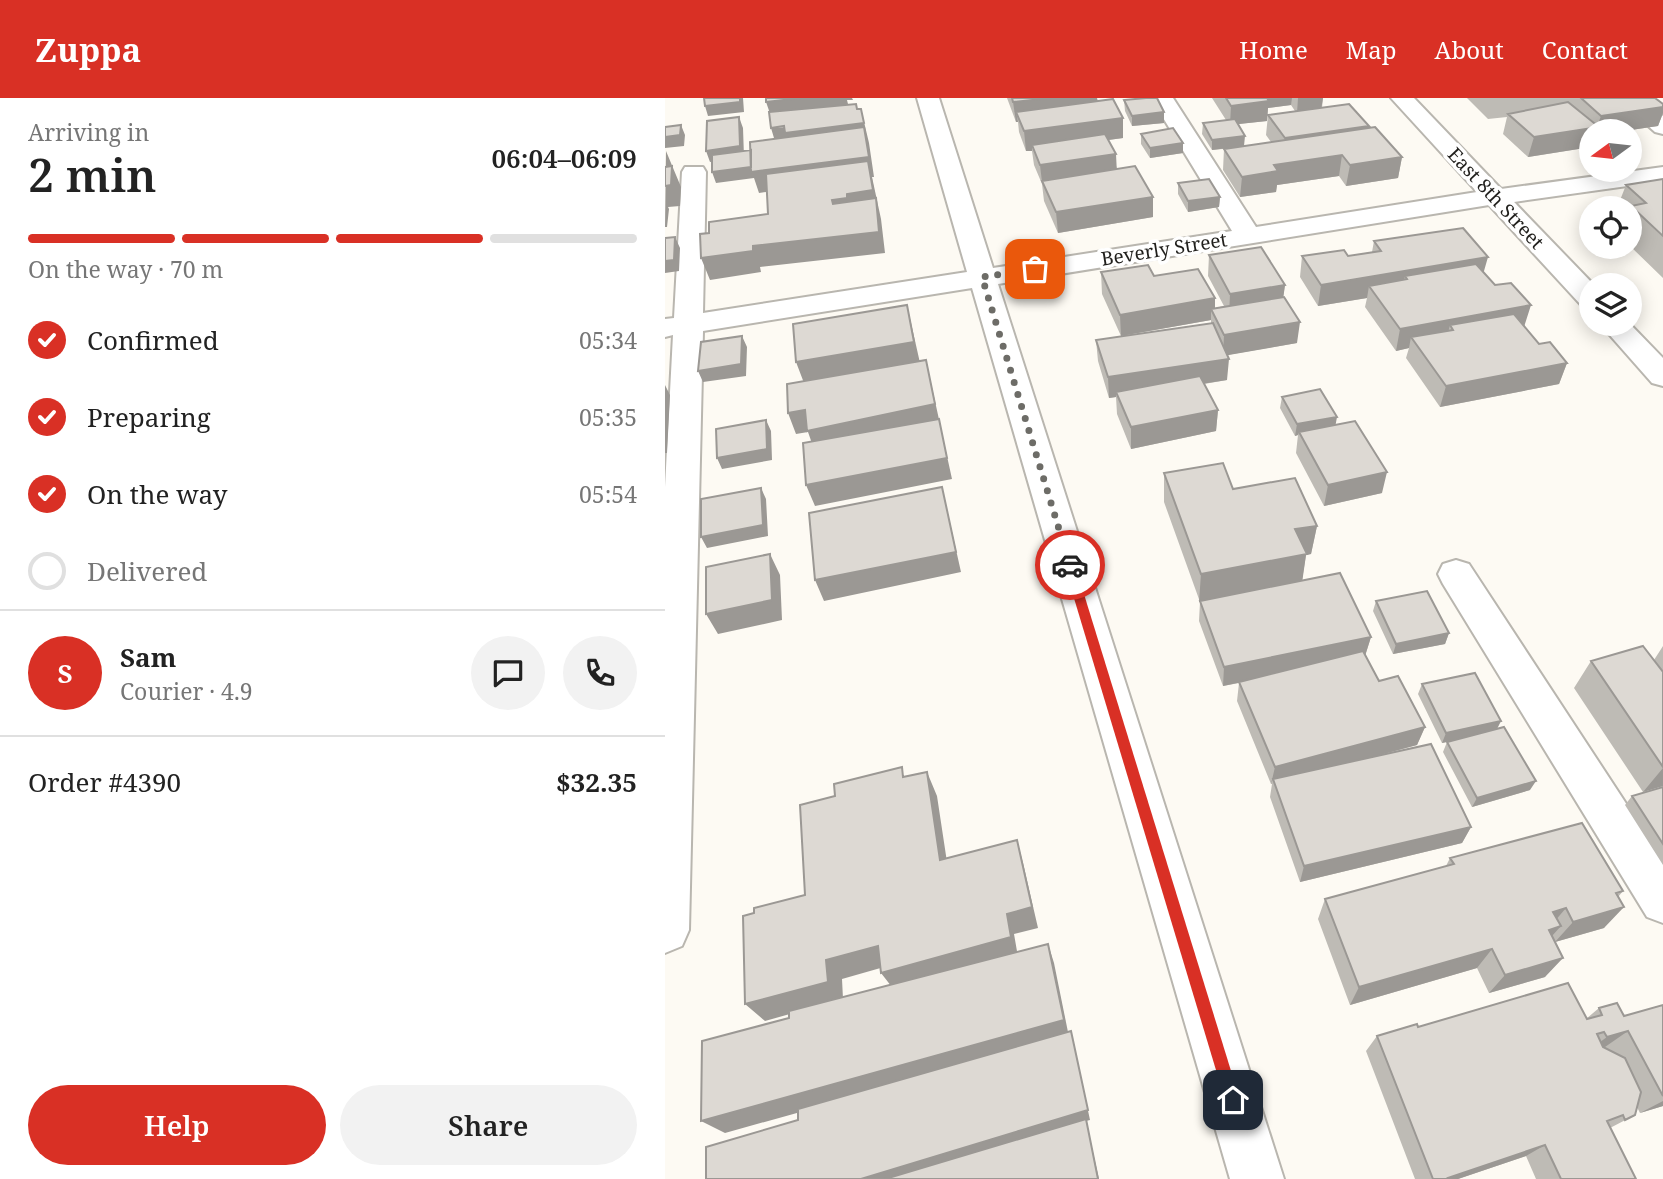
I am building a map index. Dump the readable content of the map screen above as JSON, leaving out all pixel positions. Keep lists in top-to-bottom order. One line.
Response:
{"streets":{"street":["East 8th Street","Beverly Street"]},"crossings":[["East 8th Street","Beverly Street"]],"north":"left","page":{"header":"Zuppa","nav":["Home","Map","About","Contact"],"heading":["2 min","Arriving in","06:04–06:09"],"panel":["Sam","Courier · 4.9","Order #4390","$32.35"],"bar":"On the way · 70 m","list":[["Confirmed","05:34"],["Preparing","05:35"],["On the way","05:54"],"Delivered"],"round":"S","buttons":["Help","Share"]}}
